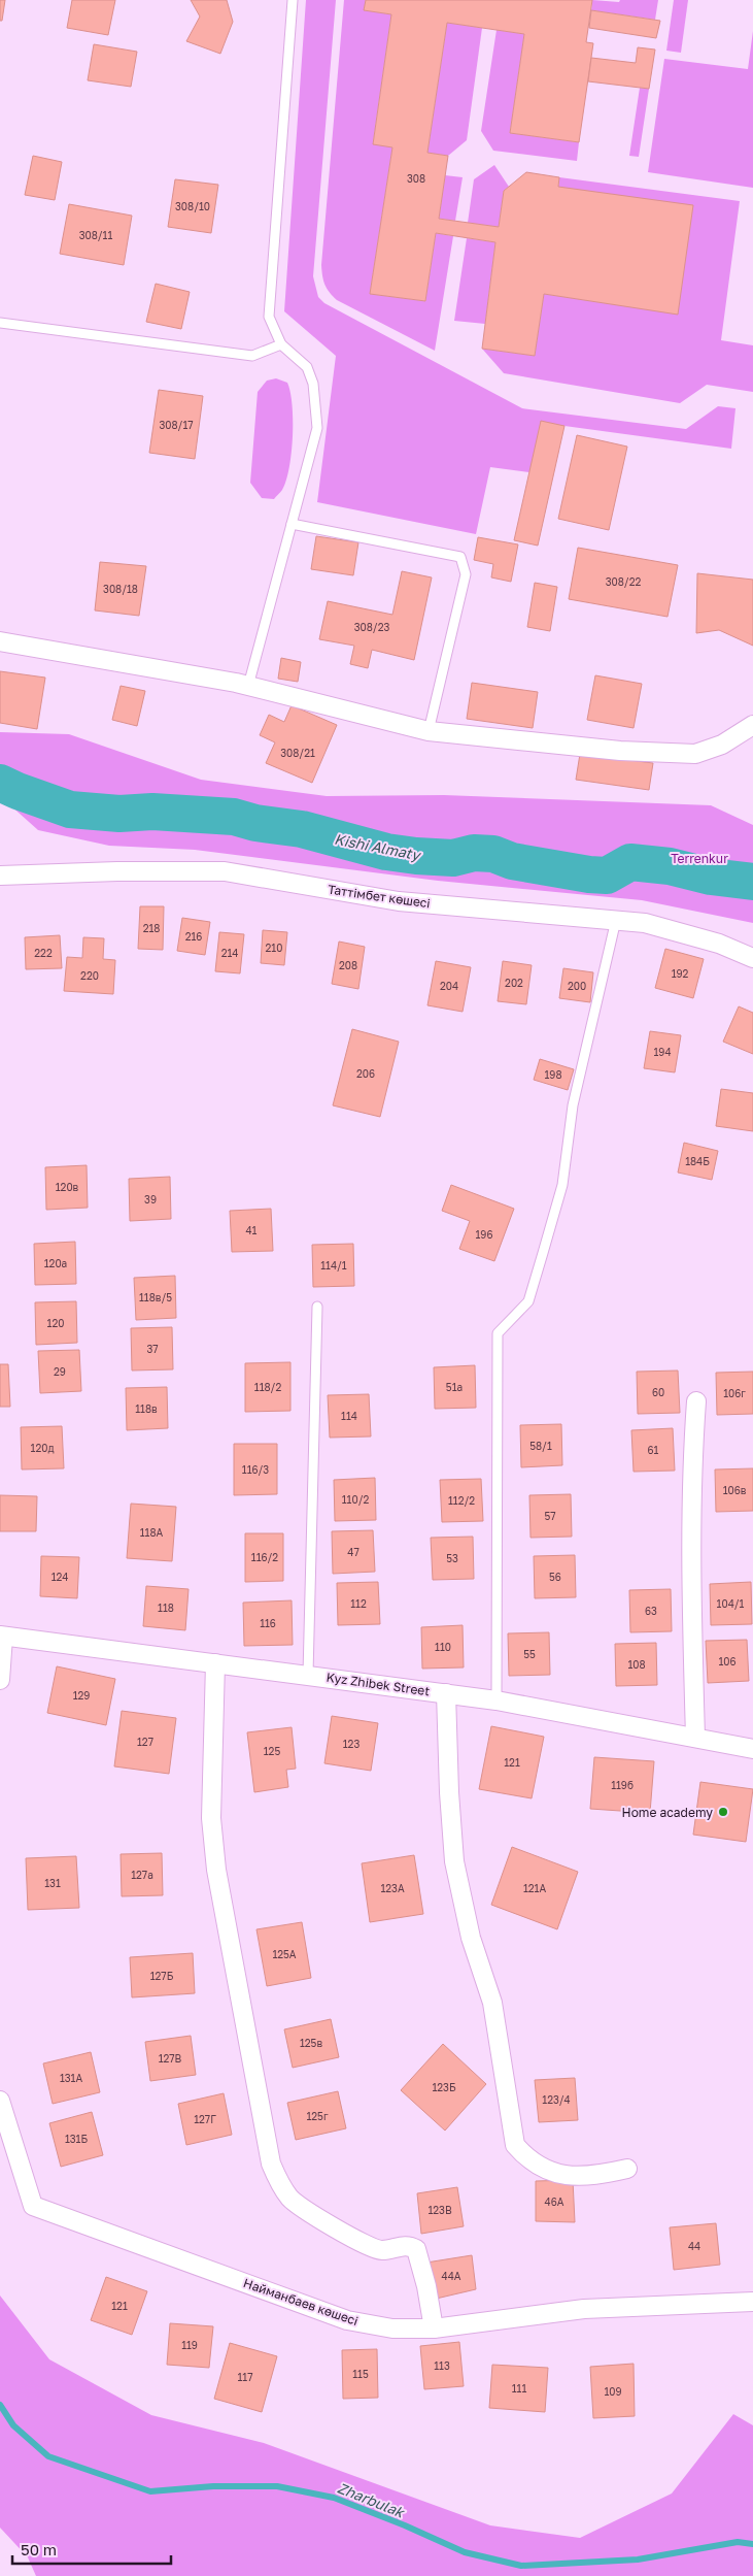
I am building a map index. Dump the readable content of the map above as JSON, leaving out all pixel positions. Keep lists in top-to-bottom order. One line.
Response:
{"streets":{"street":["Таттімбет көшесі","Kyz Zhibek Street","Найманбаев көшесі"]},"water":["Kіshі Almaty","Zharbulak"],"parks":["Terrenkur"],"places":["Home academy"],"house_numbers":["308","308/10","308/11","308/17","308/22","308/18","308/23","308/21","218","216","210","222","214","208","192","220","202","204","200","194","206","198","184Б","120в","39","41","196","120а","114/1","118в/5","120","37","29","118/2","51а","60","106г","118в","114","58/1","120д","61","116/3","106в","110/2","112/2","57","118А","47","116/2","53","124","56","112","104/1","118","63","116","110","55","106","108","129","127","123","125","121","119б","127а","131","123А","121А","125А","127Б","125в","127В","131А","123Б","123/4","125г","127Г","131Б","46А","123В","44","44А","121","119","113","115","117","111","109"],"scale_bar":"50 m"}
